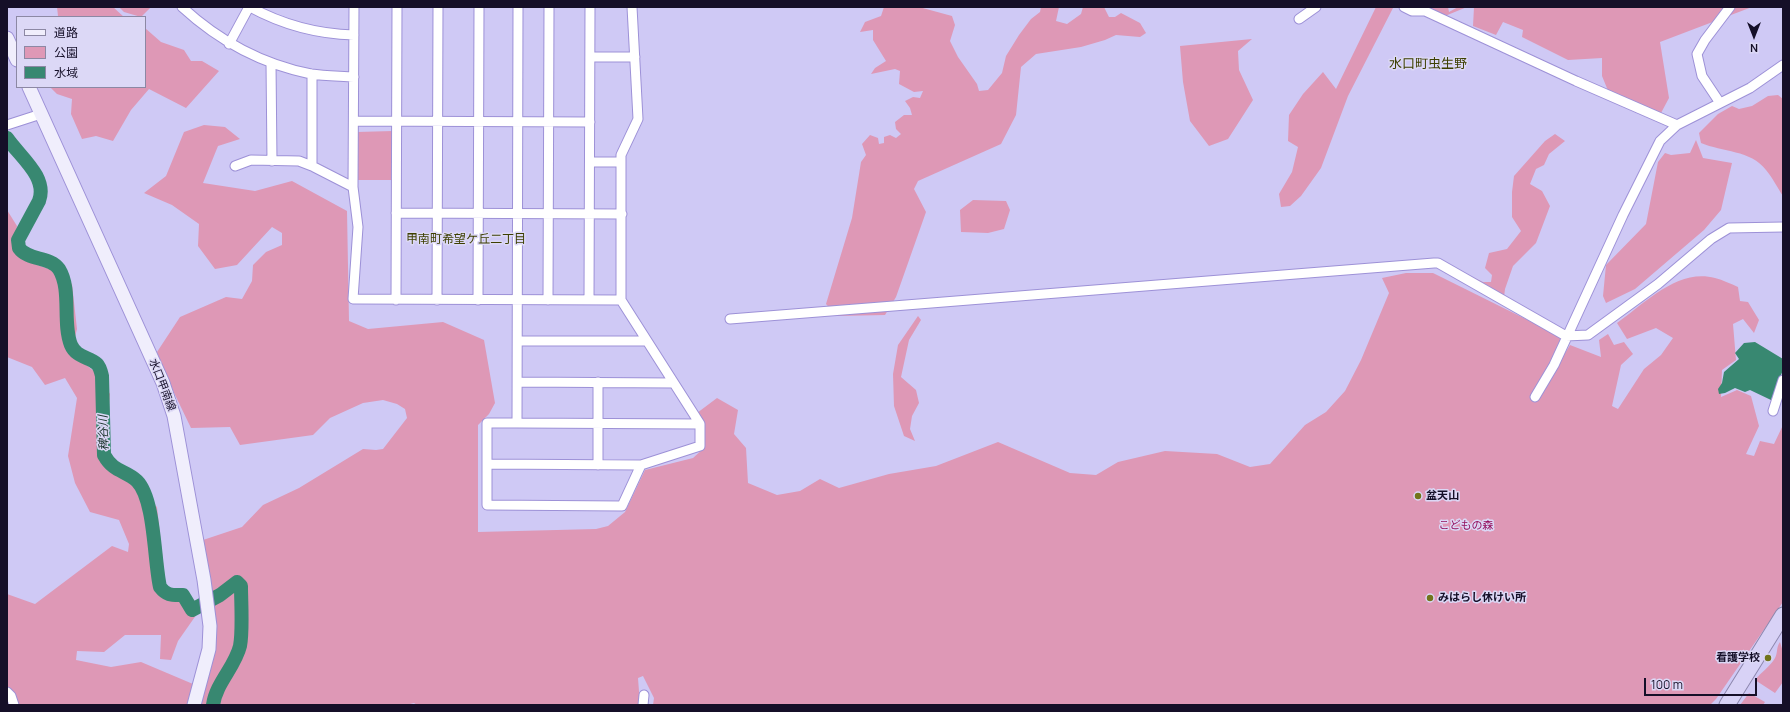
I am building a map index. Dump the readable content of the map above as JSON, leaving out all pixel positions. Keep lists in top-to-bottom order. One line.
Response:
{"streets":{"main road":["水口甲南線"]},"districts":["水口町虫生野","甲南町希望ケ丘二丁目"],"water":["稗谷川"],"parks":["こどもの森"],"places":["盆天山","みはらし休けい所","看護学校"],"legend":["道路","公園","水域"],"scale_bar":"100 m","north":"bottom"}
